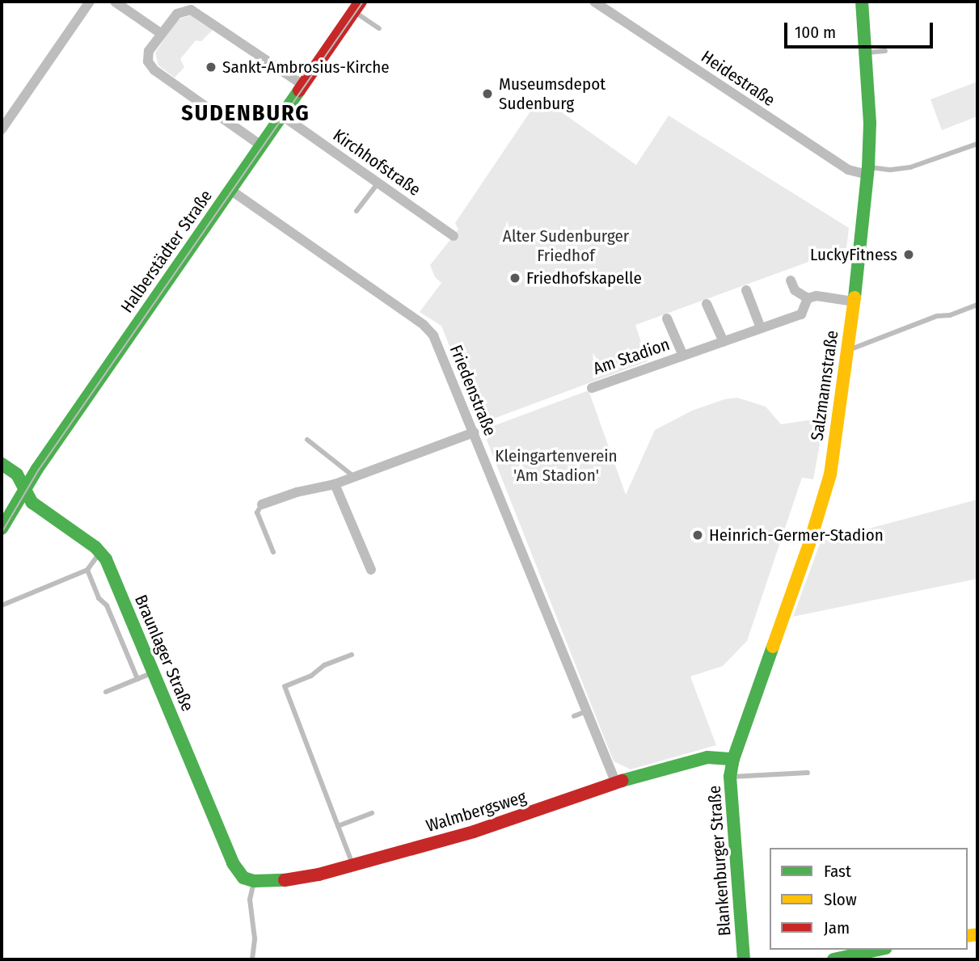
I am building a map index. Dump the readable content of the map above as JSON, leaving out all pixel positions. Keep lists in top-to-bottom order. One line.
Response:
{"streets":{"street":["Heidestraße","Kirchhofstraße","Halberstädter Straße","Am Stadion","Salzmannstraße","Friedenstraße","Braunlager Straße","Walmbergsweg","Blankenburger Straße"]},"crossings":[["Heidestraße","Salzmannstraße"],["Kirchhofstraße","Halberstädter Straße"],["Halberstädter Straße","Friedenstraße"],["Salzmannstraße","Walmbergsweg"],["Salzmannstraße","Blankenburger Straße"],["Friedenstraße","Walmbergsweg"],["Braunlager Straße","Walmbergsweg"],["Walmbergsweg","Blankenburger Straße"]],"districts":["SUDENBURG"],"parks":["Alter Sudenburger Friedhof","Kleingartenverein 'Am Stadion'"],"places":["Sankt-Ambrosius-Kirche","Museumsdepot Sudenburg","LuckyFitness","Friedhofskapelle","Heinrich-Germer-Stadion"],"legend":["Fast","Slow","Jam"],"scale_bar":"100 m"}
